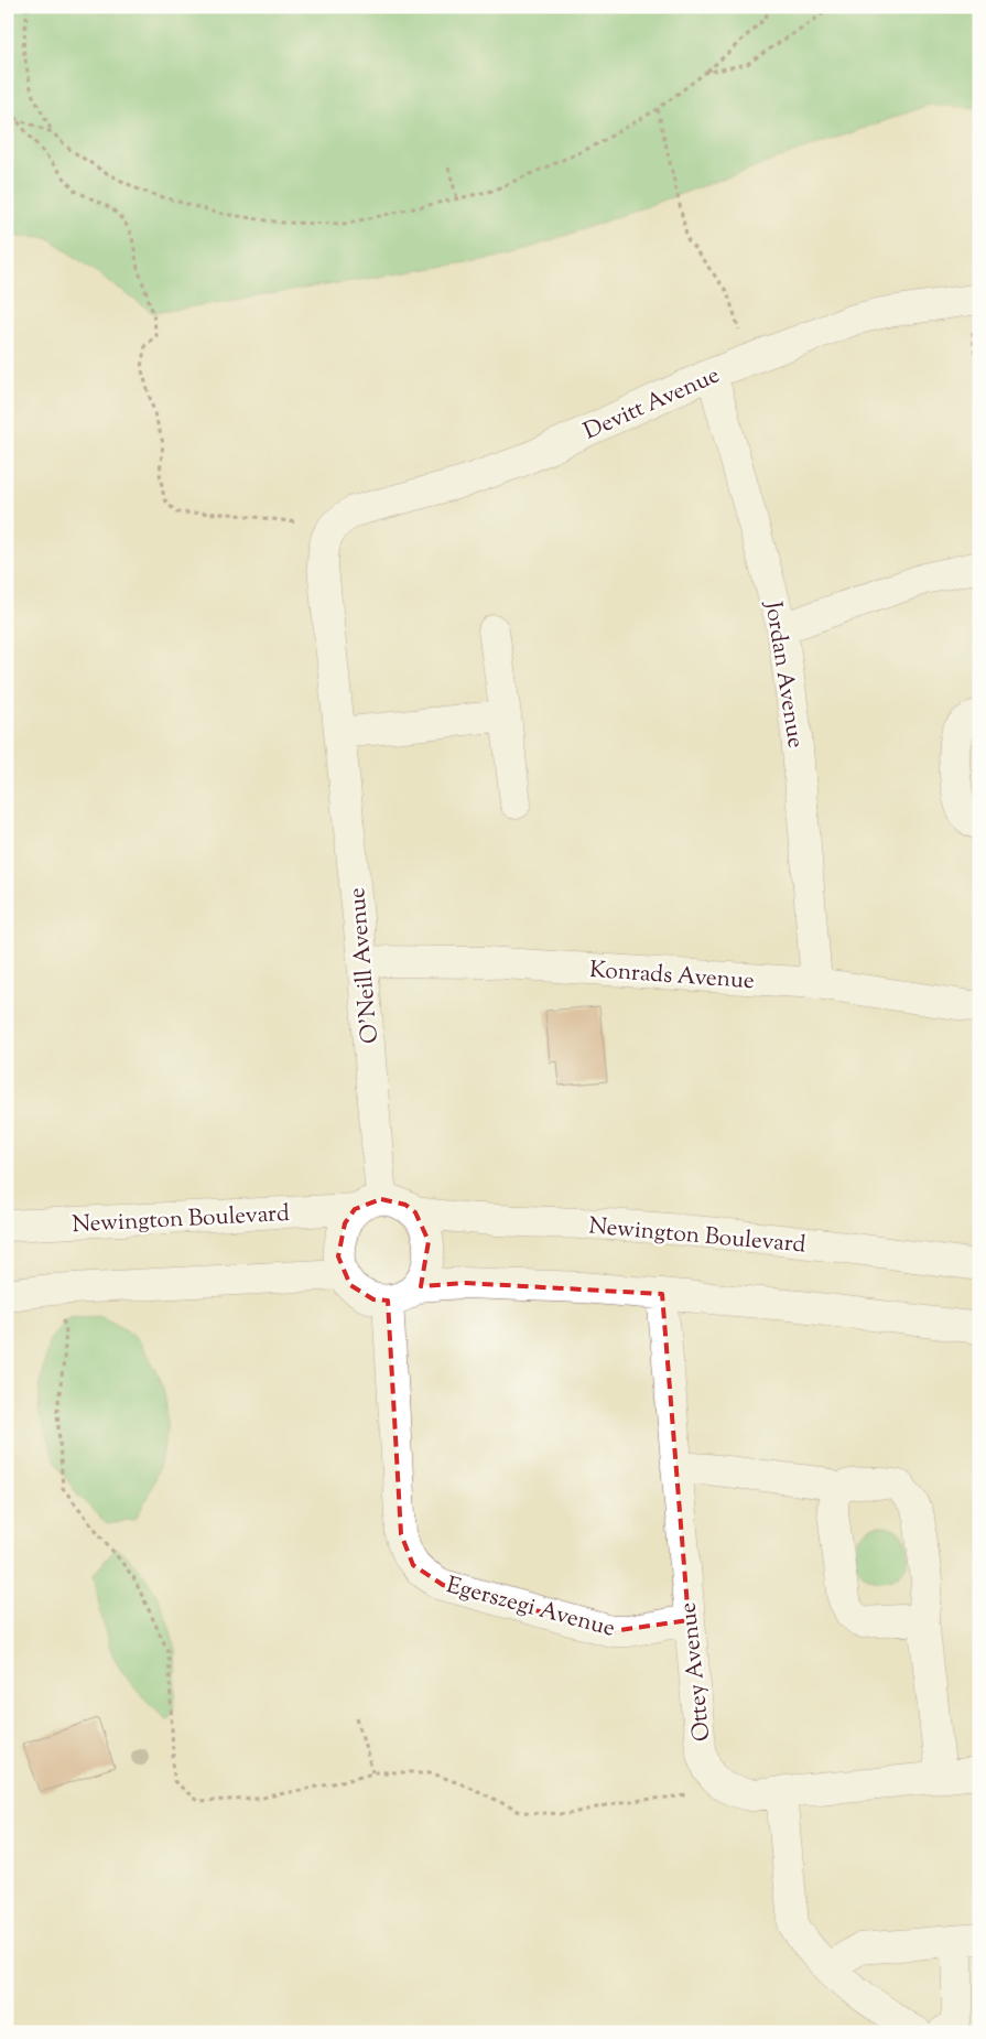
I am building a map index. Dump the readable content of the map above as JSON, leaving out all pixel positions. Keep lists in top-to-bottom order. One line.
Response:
{"streets":{"street":["Devitt Avenue","Jordan Avenue","O'Neill Avenue","Konrads Avenue","Newington Boulevard","Egerszegi Avenue","Ottey Avenue"]},"crossings":[["Devitt Avenue","Jordan Avenue"],["Devitt Avenue","O'Neill Avenue"],["Jordan Avenue","Konrads Avenue"],["O'Neill Avenue","Konrads Avenue"],["O'Neill Avenue","Newington Boulevard"],["O'Neill Avenue","Egerszegi Avenue"],["Newington Boulevard","Egerszegi Avenue"],["Egerszegi Avenue","Ottey Avenue"]]}
